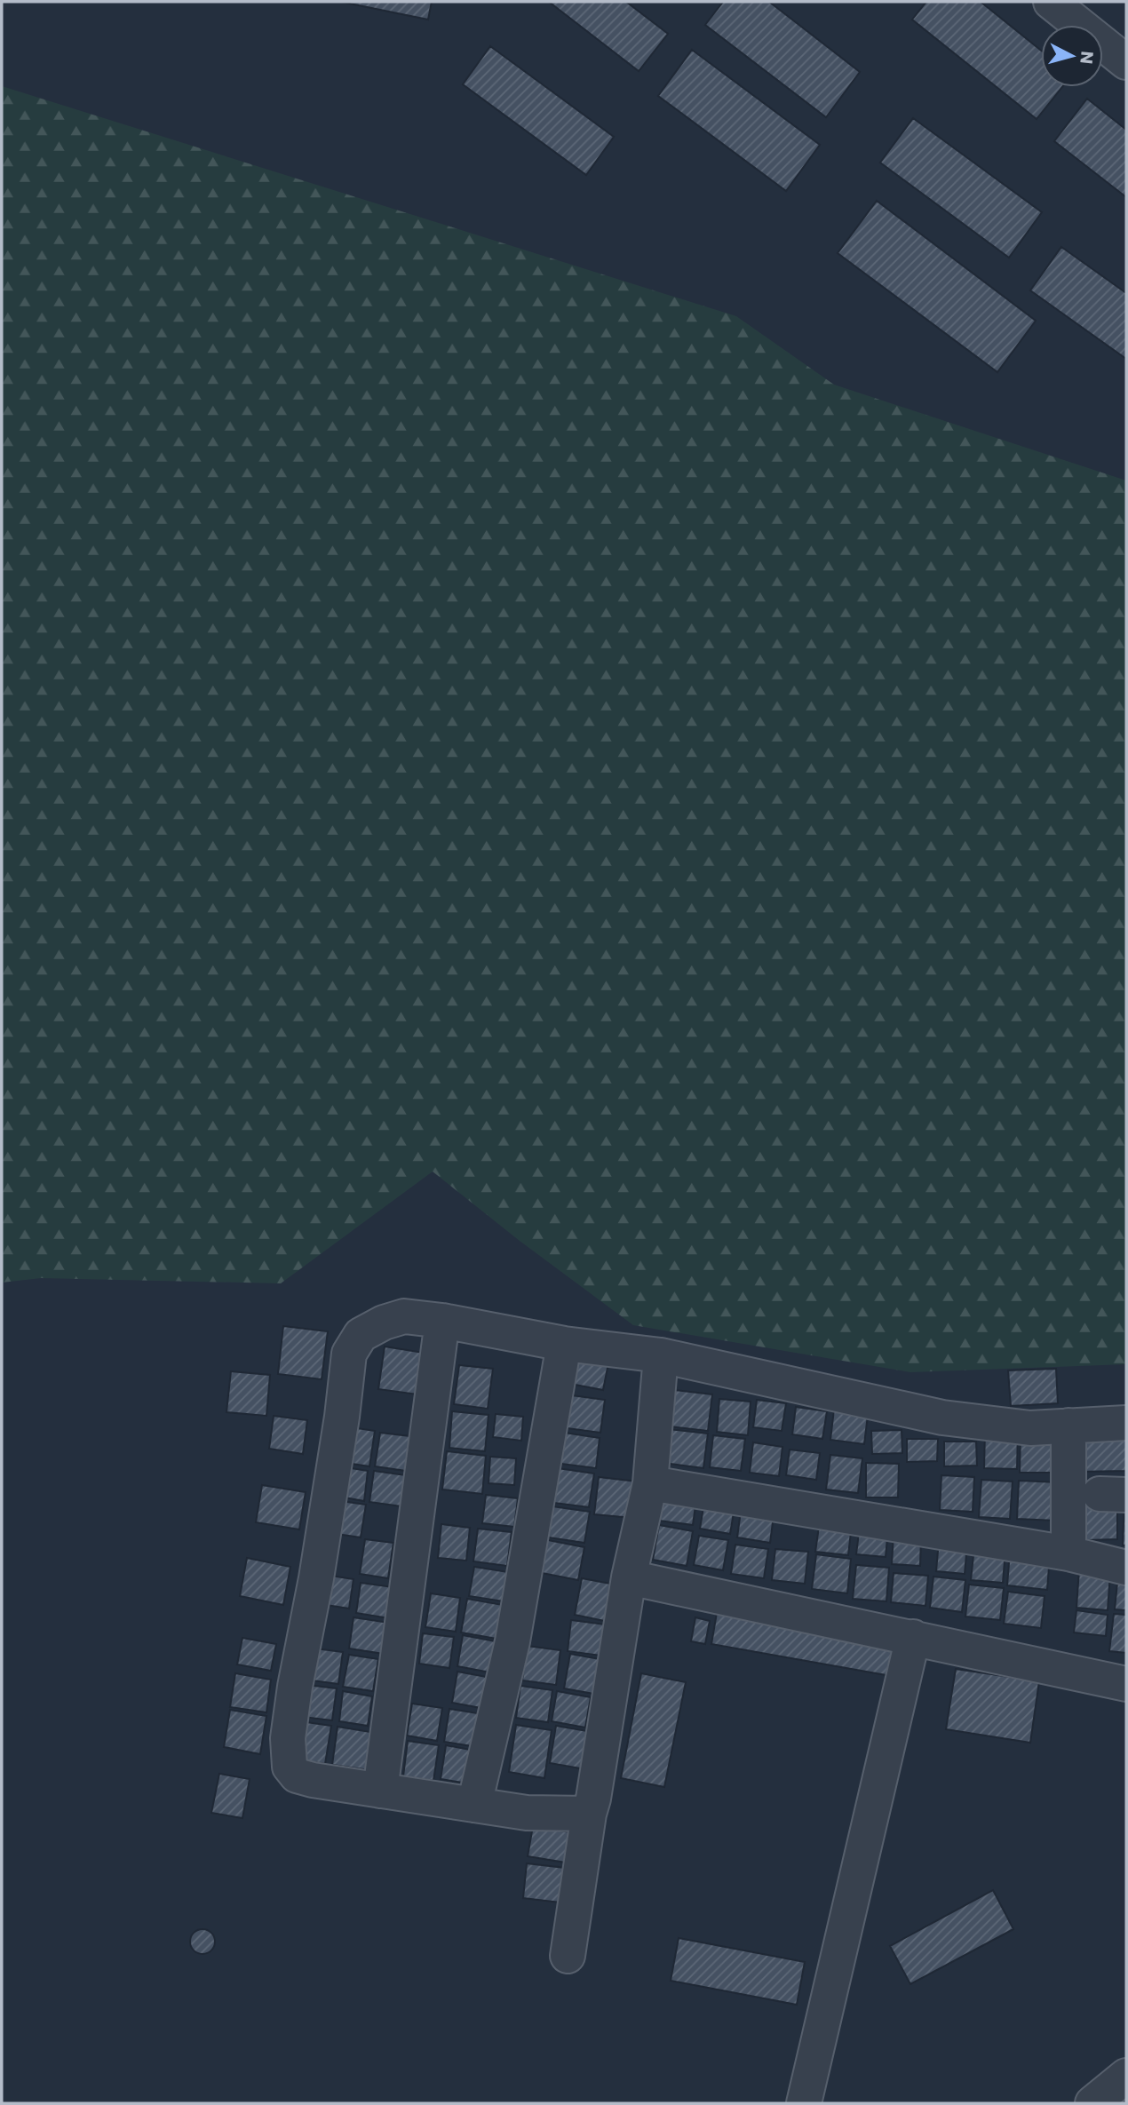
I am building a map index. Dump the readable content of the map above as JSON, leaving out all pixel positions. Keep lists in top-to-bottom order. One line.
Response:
{"north":"right"}
